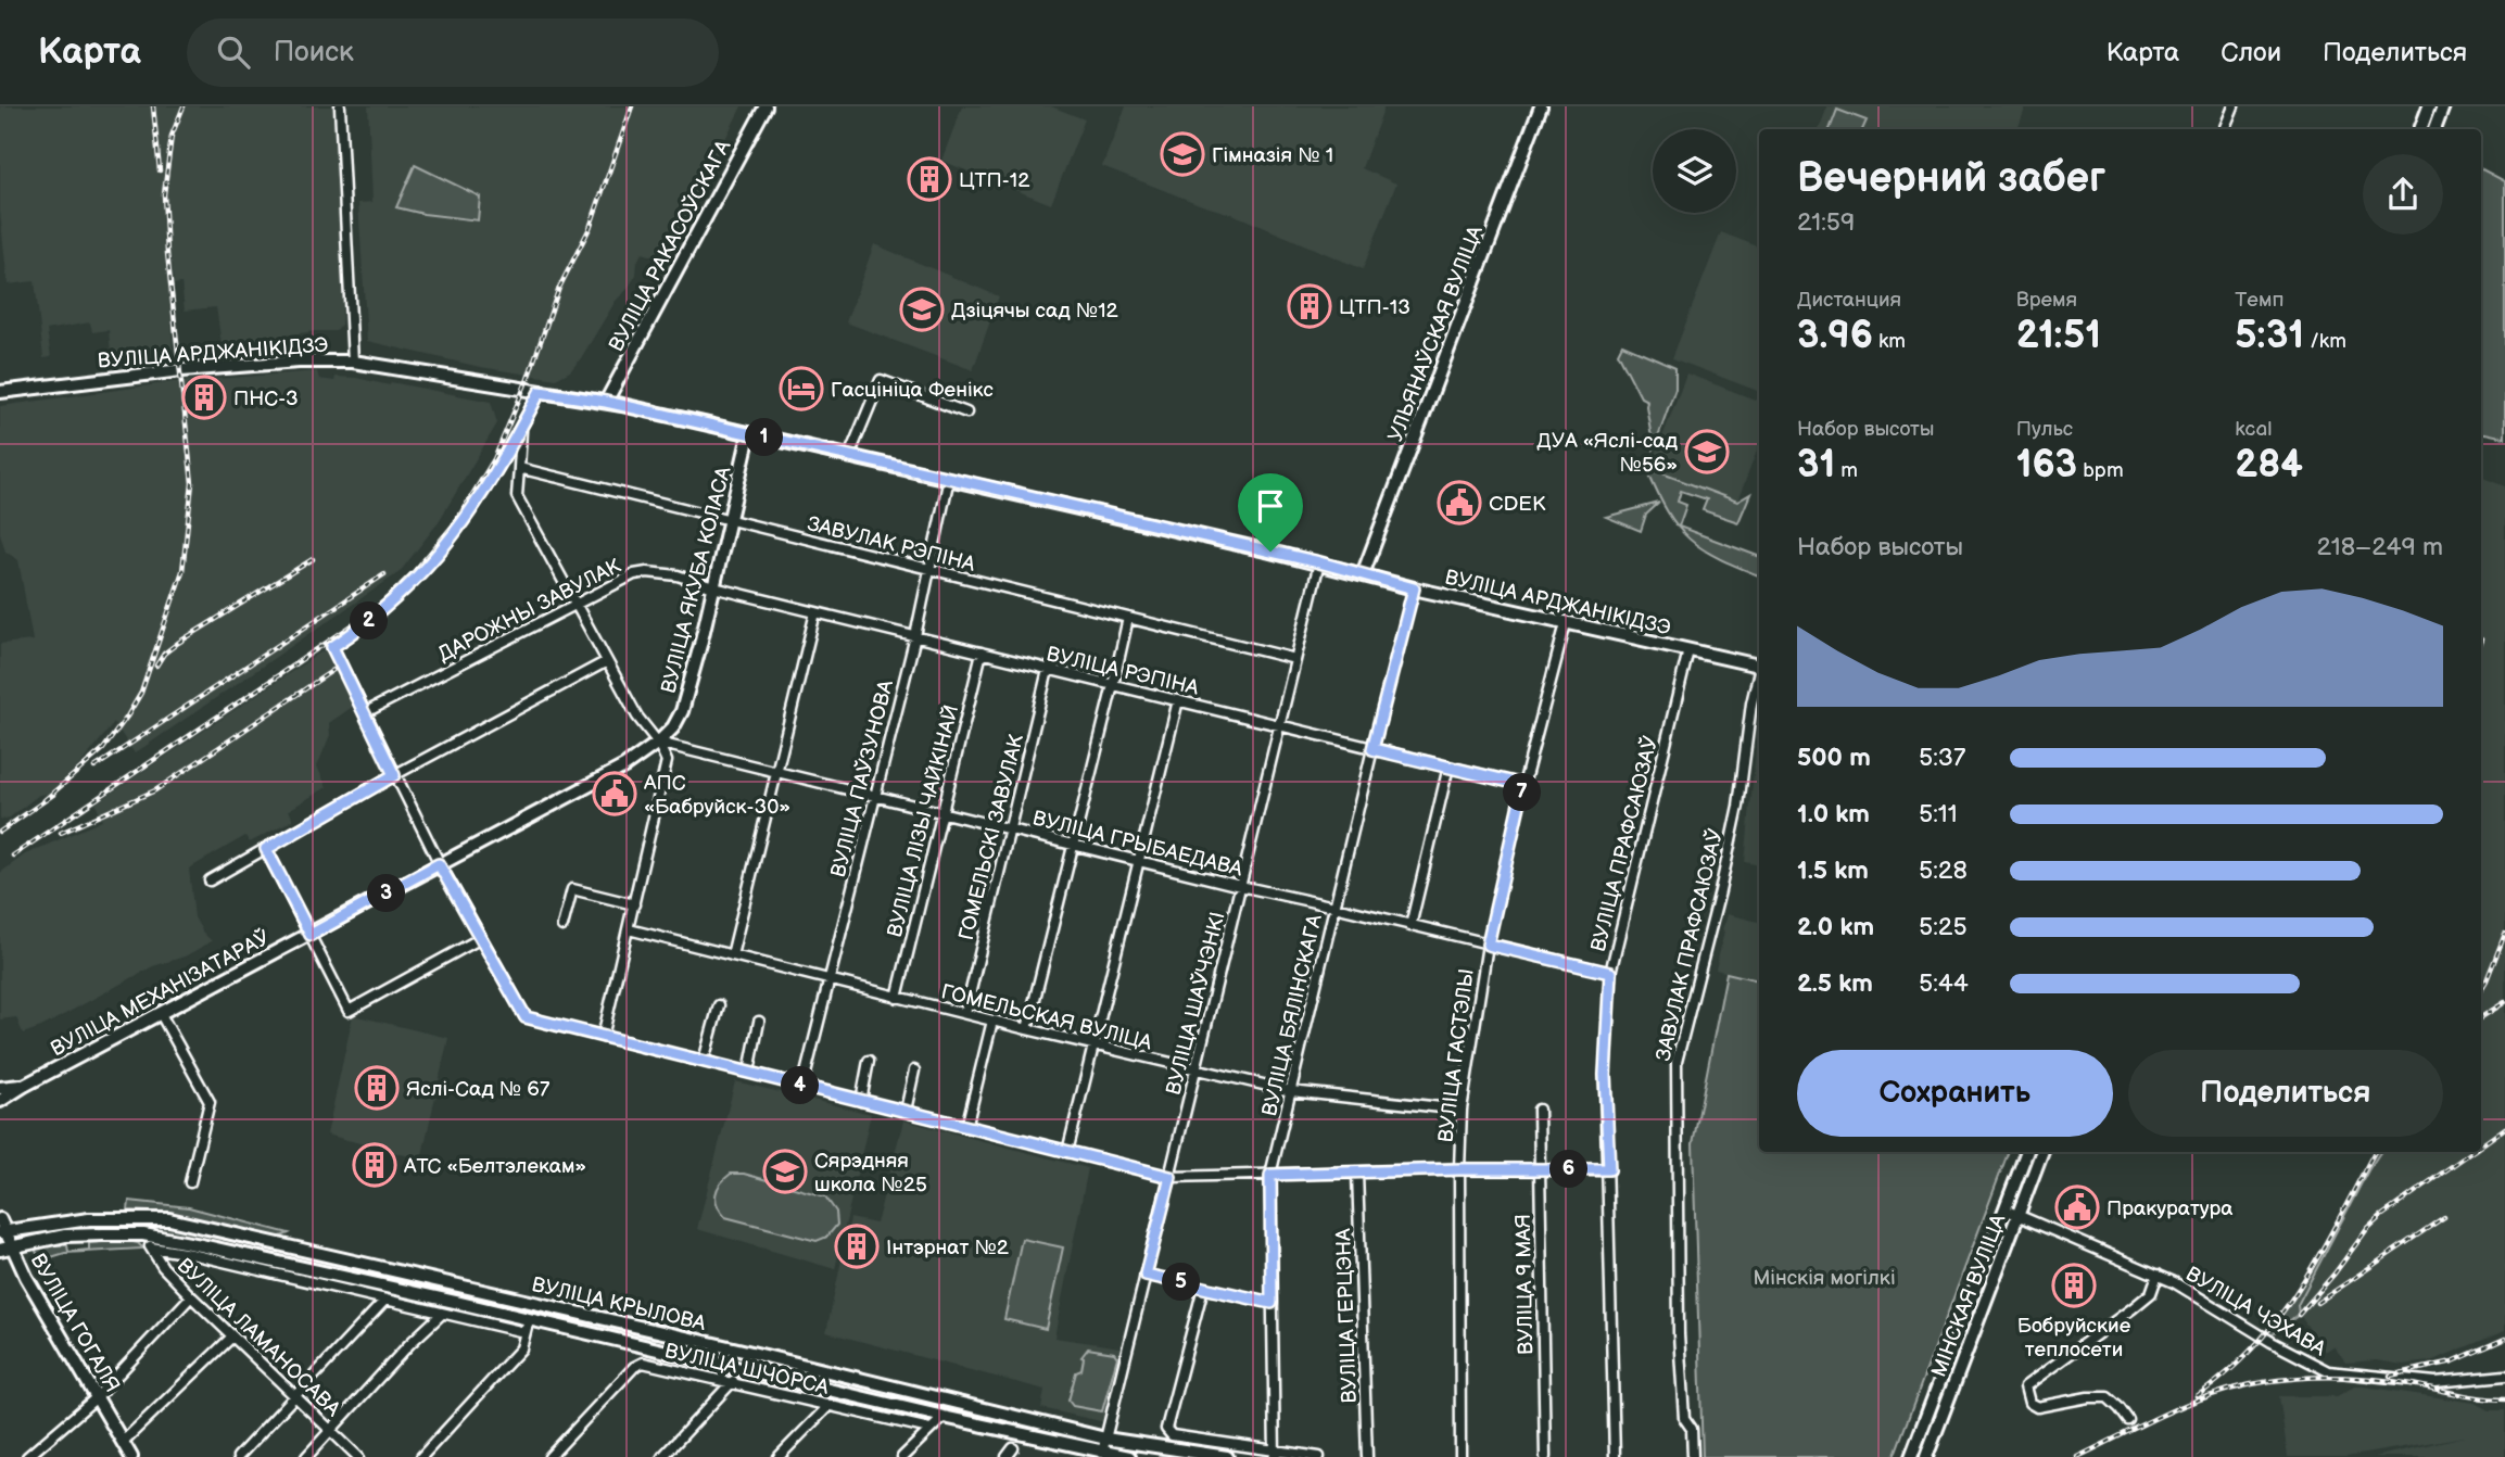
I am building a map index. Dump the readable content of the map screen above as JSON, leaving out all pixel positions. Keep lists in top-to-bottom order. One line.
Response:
{"streets":{"main road":["ВУЛІЦА РАКАСОЎСКАГА","УЛЬЯНАЎСКАЯ ВУЛІЦА","ВУЛІЦА АРДЖАНІКІДЗЭ","ВУЛІЦА ЯКУБА КОЛАСА","ВУЛІЦА МЕХАНІЗАТАРАЎ","МІНСКАЯ ВУЛІЦА","ВУЛІЦА КРЫЛОВА","ВУЛІЦА ГОГАЛЯ"],"street":["ЗАВУЛАК РЭПІНА","ДАРОЖНЫ ЗАВУЛАК","ВУЛІЦА РЭПІНА","ВУЛІЦА ПАЎЗУНОВА","ВУЛІЦА ЛІЗЫ ЧАЙКІНАЙ","ГОМЕЛЬСКІ ЗАВУЛАК","ВУЛІЦА ГРЫБАЕДАВА","ВУЛІЦА ПРАФСАЮЗАЎ","ЗАВУЛАК ПРАФСАЮЗАЎ","ВУЛІЦА ШАЎЧЭНКІ","ВУЛІЦА БЯЛІНСКАГА","ГОМЕЛЬСКАЯ ВУЛІЦА","ВУЛІЦА ГАСТЭЛЫ","ВУЛІЦА 9 МАЯ","ВУЛІЦА ЧЭХАВА","ВУЛІЦА ГЕРЦЭНА","ВУЛІЦА ЛАМАНОСАВА","ВУЛІЦА ШЧОРСА"]},"crossings":[["ВУЛІЦА РАКАСОЎСКАГА","ВУЛІЦА АРДЖАНІКІДЗЭ"],["УЛЬЯНАЎСКАЯ ВУЛІЦА","ВУЛІЦА АРДЖАНІКІДЗЭ"],["ВУЛІЦА АРДЖАНІКІДЗЭ","ВУЛІЦА ЯКУБА КОЛАСА"],["ВУЛІЦА АРДЖАНІКІДЗЭ","ВУЛІЦА ПАЎЗУНОВА"],["ВУЛІЦА АРДЖАНІКІДЗЭ","ВУЛІЦА ПРАФСАЮЗАЎ"],["ВУЛІЦА АРДЖАНІКІДЗЭ","ВУЛІЦА ШАЎЧЭНКІ"],["ВУЛІЦА АРДЖАНІКІДЗЭ","ВУЛІЦА БЯЛІНСКАГА"],["ВУЛІЦА АРДЖАНІКІДЗЭ","ВУЛІЦА ГАСТЭЛЫ"],["ЗАВУЛАК РЭПІНА","ВУЛІЦА ЯКУБА КОЛАСА"],["ЗАВУЛАК РЭПІНА","ВУЛІЦА ПАЎЗУНОВА"],["ЗАВУЛАК РЭПІНА","ВУЛІЦА ШАЎЧЭНКІ"],["ВУЛІЦА ЯКУБА КОЛАСА","ДАРОЖНЫ ЗАВУЛАК"],["ВУЛІЦА ЯКУБА КОЛАСА","ВУЛІЦА РЭПІНА"],["ВУЛІЦА ЯКУБА КОЛАСА","ВУЛІЦА ГРЫБАЕДАВА"],["ВУЛІЦА ЯКУБА КОЛАСА","ВУЛІЦА МЕХАНІЗАТАРАЎ"],["ДАРОЖНЫ ЗАВУЛАК","ВУЛІЦА РЭПІНА"],["ВУЛІЦА РЭПІНА","ВУЛІЦА ПАЎЗУНОВА"],["ВУЛІЦА РЭПІНА","ВУЛІЦА ЛІЗЫ ЧАЙКІНАЙ"],["ВУЛІЦА РЭПІНА","ГОМЕЛЬСКІ ЗАВУЛАК"],["ВУЛІЦА РЭПІНА","ВУЛІЦА ШАЎЧЭНКІ"],["ВУЛІЦА РЭПІНА","ВУЛІЦА БЯЛІНСКАГА"],["ВУЛІЦА РЭПІНА","ВУЛІЦА ГАСТЭЛЫ"],["ВУЛІЦА ПАЎЗУНОВА","ВУЛІЦА ГРЫБАЕДАВА"],["ВУЛІЦА ПАЎЗУНОВА","ГОМЕЛЬСКАЯ ВУЛІЦА"],["ВУЛІЦА ЛІЗЫ ЧАЙКІНАЙ","ВУЛІЦА ГРЫБАЕДАВА"],["ВУЛІЦА ЛІЗЫ ЧАЙКІНАЙ","ГОМЕЛЬСКАЯ ВУЛІЦА"],["ГОМЕЛЬСКІ ЗАВУЛАК","ВУЛІЦА ГРЫБАЕДАВА"],["ГОМЕЛЬСКІ ЗАВУЛАК","ГОМЕЛЬСКАЯ ВУЛІЦА"],["ВУЛІЦА ГРЫБАЕДАВА","ВУЛІЦА ПРАФСАЮЗАЎ"],["ВУЛІЦА ГРЫБАЕДАВА","ВУЛІЦА МЕХАНІЗАТАРАЎ"],["ВУЛІЦА ГРЫБАЕДАВА","ВУЛІЦА ШАЎЧЭНКІ"],["ВУЛІЦА ГРЫБАЕДАВА","ВУЛІЦА БЯЛІНСКАГА"],["ВУЛІЦА ГРЫБАЕДАВА","ВУЛІЦА ГАСТЭЛЫ"],["ВУЛІЦА ШАЎЧЭНКІ","ГОМЕЛЬСКАЯ ВУЛІЦА"],["ВУЛІЦА ШАЎЧЭНКІ","ВУЛІЦА КРЫЛОВА"],["ВУЛІЦА БЯЛІНСКАГА","ГОМЕЛЬСКАЯ ВУЛІЦА"],["ГОМЕЛЬСКАЯ ВУЛІЦА","ВУЛІЦА ГАСТЭЛЫ"],["МІНСКАЯ ВУЛІЦА","ВУЛІЦА ЧЭХАВА"],["ВУЛІЦА КРЫЛОВА","ВУЛІЦА ГОГАЛЯ"],["ВУЛІЦА КРЫЛОВА","ВУЛІЦА ЛАМАНОСАВА"]],"parks":["Мінскія могілкі"],"places":{"school or university":["Гімназія № 1","Дзіцячы сад №12","ДУА «Яслі-сад №56»","Сярэдняя школа №25"],"building":["ЦТП-12","ЦТП-13","ПНС-3","Яслі-Сад № 67","АТС «Белтэлекам»","Інтэрнат №2","Бобруйские теплосети"],"hotel":["Гасцініца Фенікс"],"public building":["CDEK","АПС «Бабруйск-30»","Пракуратура"]},"page":{"header":"Карта","search":"Поиск","nav":["Карта","Слои","Поделиться"],"heading":["Вечерний забег","21:59"],"stats":[["Дистанция","3.96 km"],["Время","21:51"],["Темп","5:31 /km"],["Набор высоты","31 m"],["Пульс","163 bpm"],["kcal","284"]],"pins":["1","2","7","3","4","6","5"],"chart":["Набор высоты","218–249 m"],"list":[{"name":"500 m","note":"5:37"},{"name":"1.0 km","note":"5:11"},{"name":"1.5 km","note":"5:28"},{"name":"2.0 km","note":"5:25"},{"name":"2.5 km","note":"5:44"}],"buttons":["Сохранить","Поделиться"]}}
